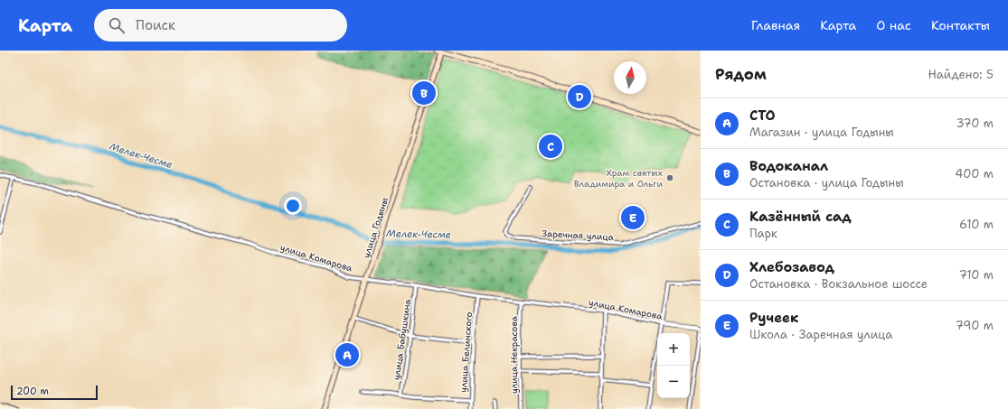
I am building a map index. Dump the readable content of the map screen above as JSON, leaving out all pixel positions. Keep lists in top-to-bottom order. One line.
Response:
{"streets":{"main road":["улица Годыны"],"street":["Заречная улица","улица Комарова","улица Бабушкина","улица Белинского","улица Некрасова"]},"crossings":[["улица Годыны","улица Комарова"],["улица Комарова","улица Бабушкина"],["улица Комарова","улица Белинского"],["улица Комарова","улица Некрасова"]],"water":["Мелек-Чесме"],"places":["Храм святых Владимира и Ольги"],"scale_bar":"200 m","north":"top","page":{"header":"Карта","search":"Поиск","nav":["Главная","Карта","О нас","Контакты"],"heading":["Рядом","Найдено: 5"],"pins":["B","D","C","E","A"],"list":[{"mark":"A","name":"СТО","note":"Магазин · улица Годыны","value":"370 m"},{"mark":"B","name":"Водоканал","note":"Остановка · улица Годыны","value":"400 m"},{"mark":"C","name":"Казённый сад","note":"Парк","value":"610 m"},{"mark":"D","name":"Хлебозавод","note":"Остановка · Вокзальное шоссе","value":"710 m"},{"mark":"E","name":"Ручеек","note":"Школа · Заречная улица","value":"790 m"}],"map_buttons":["+","−"],"scale":"200 m"}}
